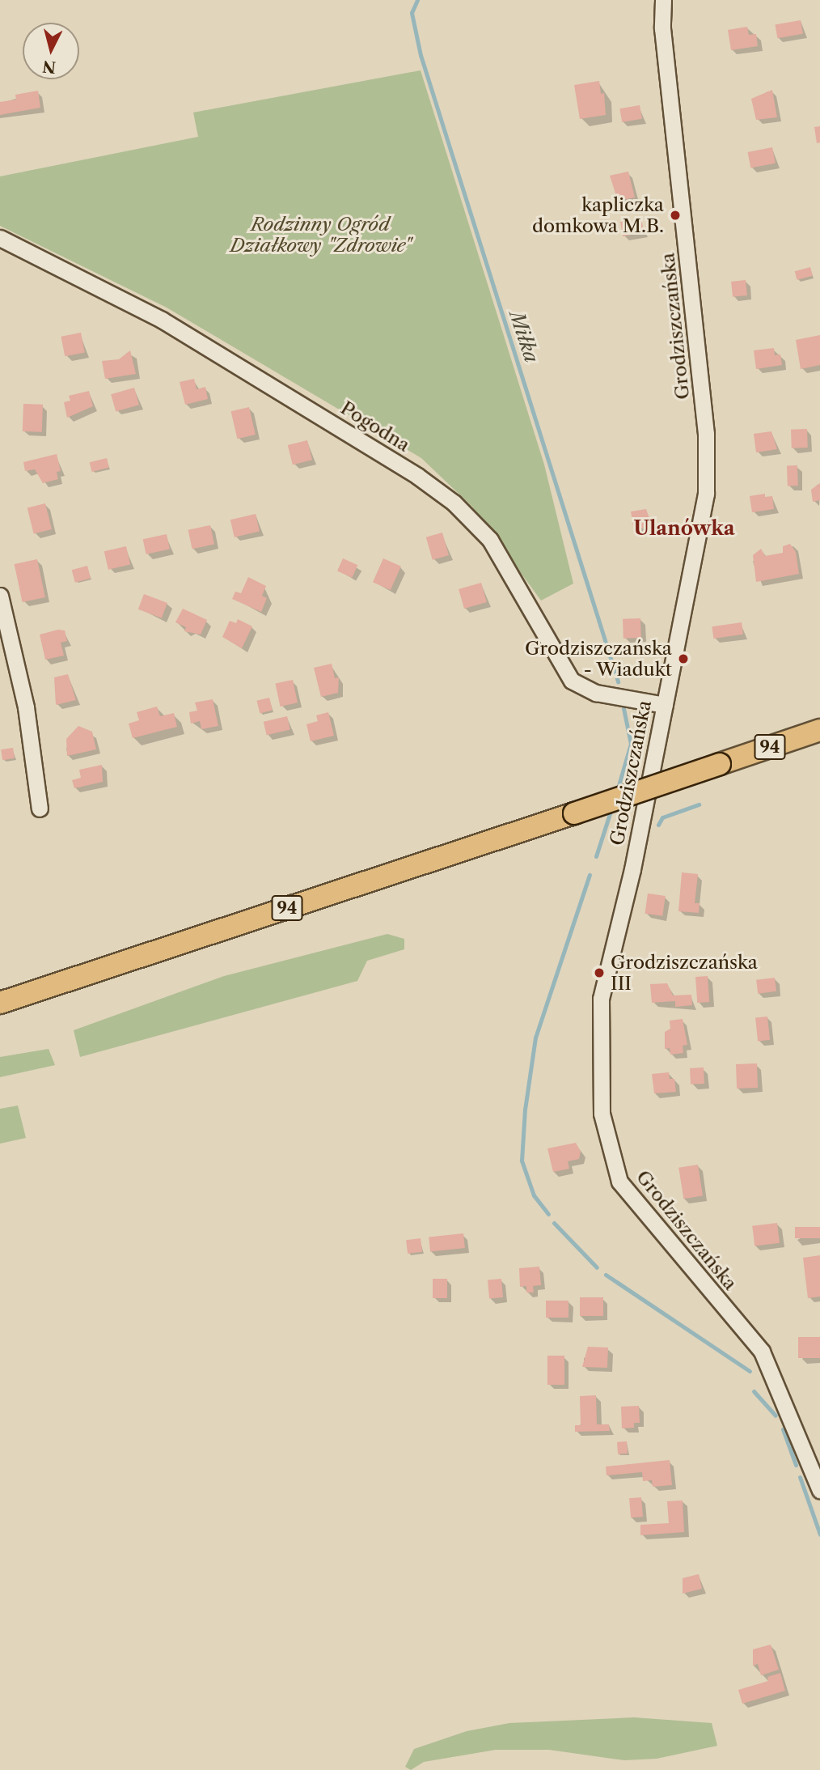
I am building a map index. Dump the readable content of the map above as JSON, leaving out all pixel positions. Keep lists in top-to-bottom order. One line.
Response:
{"streets":{"main road":["94"],"street":["Grodziszczańska","Pogodna"]},"crossings":[["Grodziszczańska","Pogodna"]],"districts":["Ulanówka"],"water":["Miłka"],"parks":["Rodzinny Ogród Działkowy \"Zdrowie\""],"places":["kapliczka domkowa M.B.","Grodziszczańska - Wiadukt","Grodziszczańska III"],"north":"bottom"}
